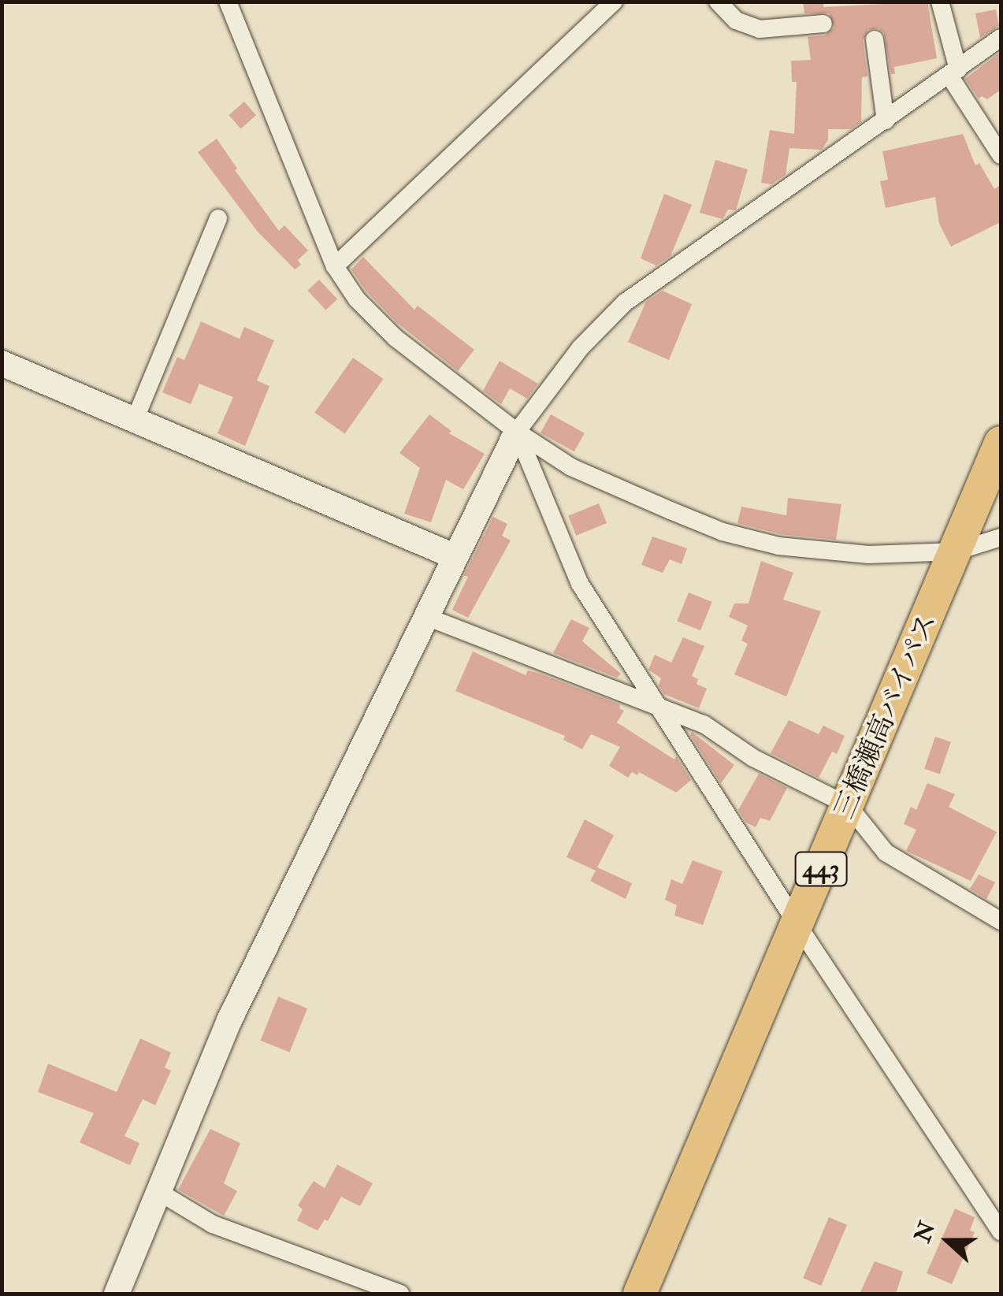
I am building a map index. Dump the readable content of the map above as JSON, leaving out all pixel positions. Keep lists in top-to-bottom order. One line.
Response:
{"streets":{"highway":["三橋瀬高バイパス","443"]},"north":"left"}
